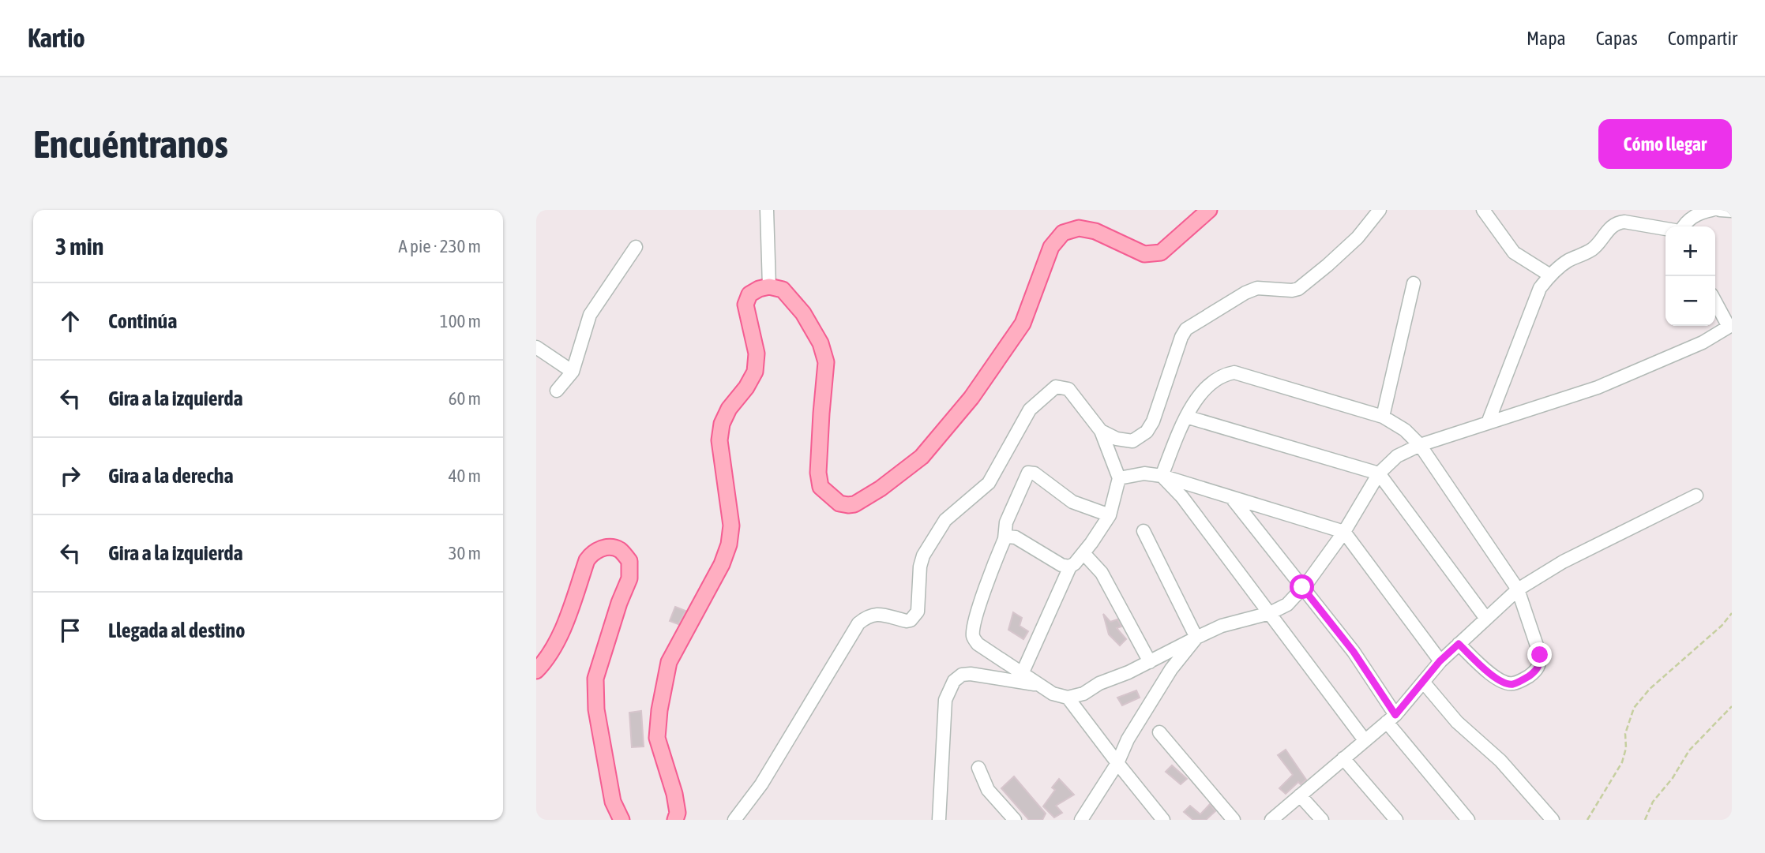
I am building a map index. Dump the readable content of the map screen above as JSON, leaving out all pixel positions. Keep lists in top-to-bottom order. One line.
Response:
{"page":{"header":"Kartio","nav":["Mapa","Capas","Compartir"],"buttons":"Cómo llegar","title":"Encuéntranos","heading":["3 min","A pie · 230 m"],"map_buttons":["+","−"],"list":[["Continúa","100 m"],["Gira a la izquierda","60 m"],["Gira a la derecha","40 m"],["Gira a la izquierda","30 m"],"Llegada al destino"]}}
